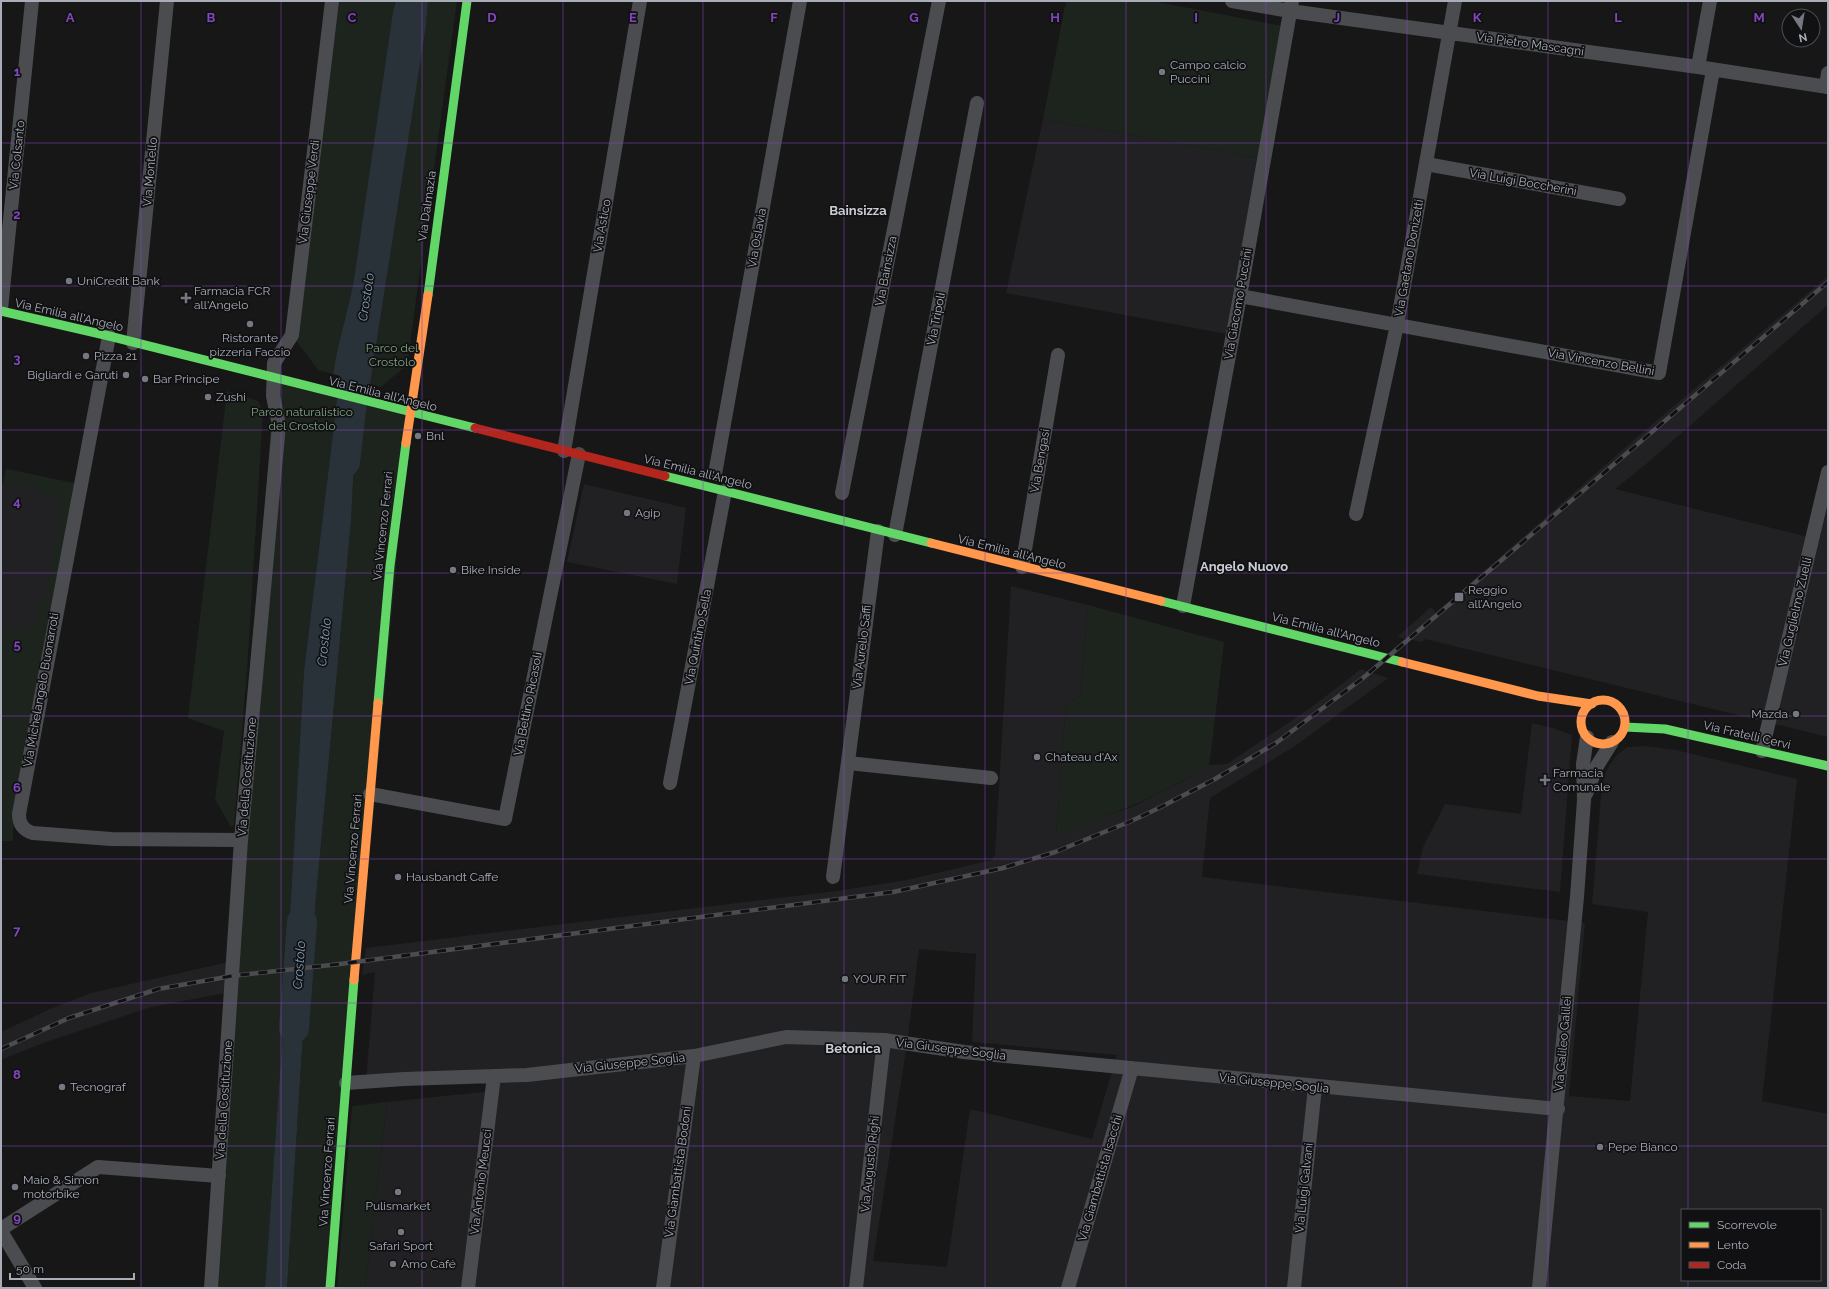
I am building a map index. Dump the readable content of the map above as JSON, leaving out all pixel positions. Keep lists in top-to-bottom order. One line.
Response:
{"streets":{"main road":["Via Dalmazia","Via Emilia all'Angelo","Via Vincenzo Ferrari","Via Fratelli Cervi"],"street":["Via Pietro Mascagni","Via Colsanto","Via Montello","Via Luigi Boccherini","Via Giuseppe Verdi","Via Astico","Via Oslavia","Via Gaetano Donizetti","Via Bainsizza","Via Giacomo Puccini","Via Tripoli","Via Vincenzo Bellini","Via Bengasi","Via Guglielmo Zuelli","Via Quintino Sella","Via Aurelio Saffi","Via Michelangelo Buonarroti","Via Bettino Ricasoli","Via della Costituzione","Via Galileo Galilei","Via Giuseppe Soglia","Via Augusto Righi","Via Giambattista Bodoni","Via Giambattista Isacchi","Via Antonio Meucci","Via Luigi Galvani"]},"crossings":[["Via Pietro Mascagni","Via Gaetano Donizetti"],["Via Pietro Mascagni","Via Giacomo Puccini"],["Via Pietro Mascagni","Via Vincenzo Bellini"],["Via Colsanto","Via Emilia all'Angelo"],["Via Montello","Via Emilia all'Angelo"],["Via Luigi Boccherini","Via Gaetano Donizetti"],["Via Giuseppe Verdi","Via Emilia all'Angelo"],["Via Giuseppe Verdi","Via della Costituzione"],["Via Dalmazia","Via Emilia all'Angelo"],["Via Dalmazia","Via Vincenzo Ferrari"],["Via Astico","Via Emilia all'Angelo"],["Via Gaetano Donizetti","Via Vincenzo Bellini"],["Via Giacomo Puccini","Via Emilia all'Angelo"],["Via Giacomo Puccini","Via Vincenzo Bellini"],["Via Emilia all'Angelo","Via Tripoli"],["Via Emilia all'Angelo","Via Bengasi"],["Via Emilia all'Angelo","Via Vincenzo Ferrari"],["Via Emilia all'Angelo","Via Quintino Sella"],["Via Emilia all'Angelo","Via Aurelio Saffi"],["Via Emilia all'Angelo","Via Michelangelo Buonarroti"],["Via Emilia all'Angelo","Via Bettino Ricasoli"],["Via Emilia all'Angelo","Via della Costituzione"],["Via Vincenzo Ferrari","Via Bettino Ricasoli"],["Via Vincenzo Ferrari","Via Giuseppe Soglia"],["Via Guglielmo Zuelli","Via Fratelli Cervi"],["Via Michelangelo Buonarroti","Via della Costituzione"],["Via Fratelli Cervi","Via Galileo Galilei"],["Via Galileo Galilei","Via Giuseppe Soglia"],["Via Giuseppe Soglia","Via Augusto Righi"],["Via Giuseppe Soglia","Via Giambattista Bodoni"],["Via Giuseppe Soglia","Via Giambattista Isacchi"],["Via Giuseppe Soglia","Via Antonio Meucci"],["Via Giuseppe Soglia","Via Luigi Galvani"]],"districts":["Bainsizza","Angelo Nuovo","Betonica"],"water":["Crostolo"],"parks":["Parco del Crostolo","Parco naturalistico del Crostolo"],"places":{"other":["Campo calcio Puccini","UniCredit Bank","Ristorante pizzeria Faccio","Pizza 21","Bigliardi e Garuti","Bar Principe","Zushi","Bnl","Agip","Bike Inside","Mazda","Chateau d'Ax","Hausbandt Caffe","YOUR FIT","Tecnograf","Pepe Bianco","Maio & Simon motorbike","Pulismarket","Safari Sport","Amo Café"],"health":["Farmacia FCR all'Angelo","Farmacia Comunale"],"transit":["Reggio all’Angelo"]},"legend":["Scorrevole","Lento","Coda"],"scale_bar":"50 m","north":"bottom","grid":{"columns":["A","B","C","D","E","F","G","H","I","J","K","L","M"],"rows":["1","2","3","4","5","6","7","8","9"]}}
